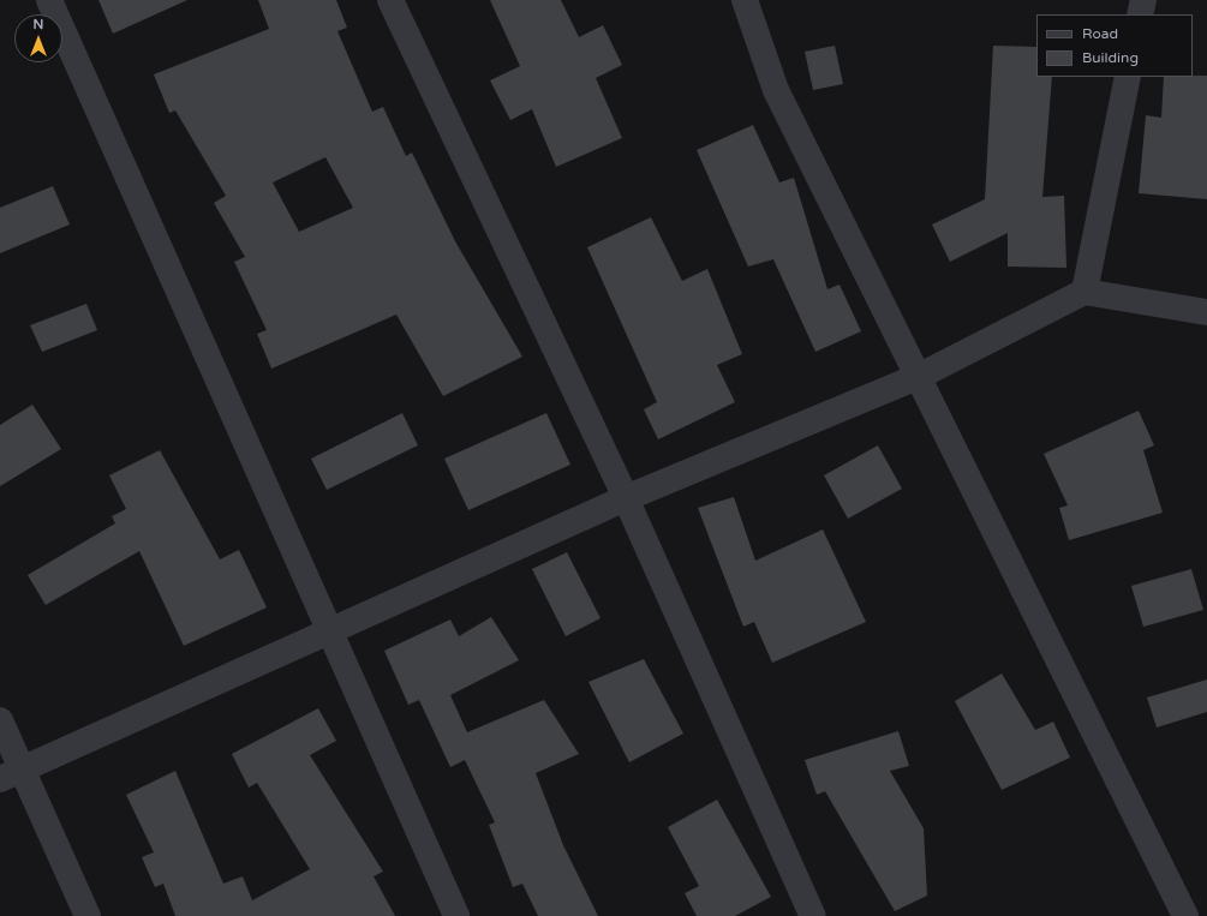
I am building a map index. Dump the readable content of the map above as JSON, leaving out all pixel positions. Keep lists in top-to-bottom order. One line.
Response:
{"legend":["Road","Building"],"north":"top"}
